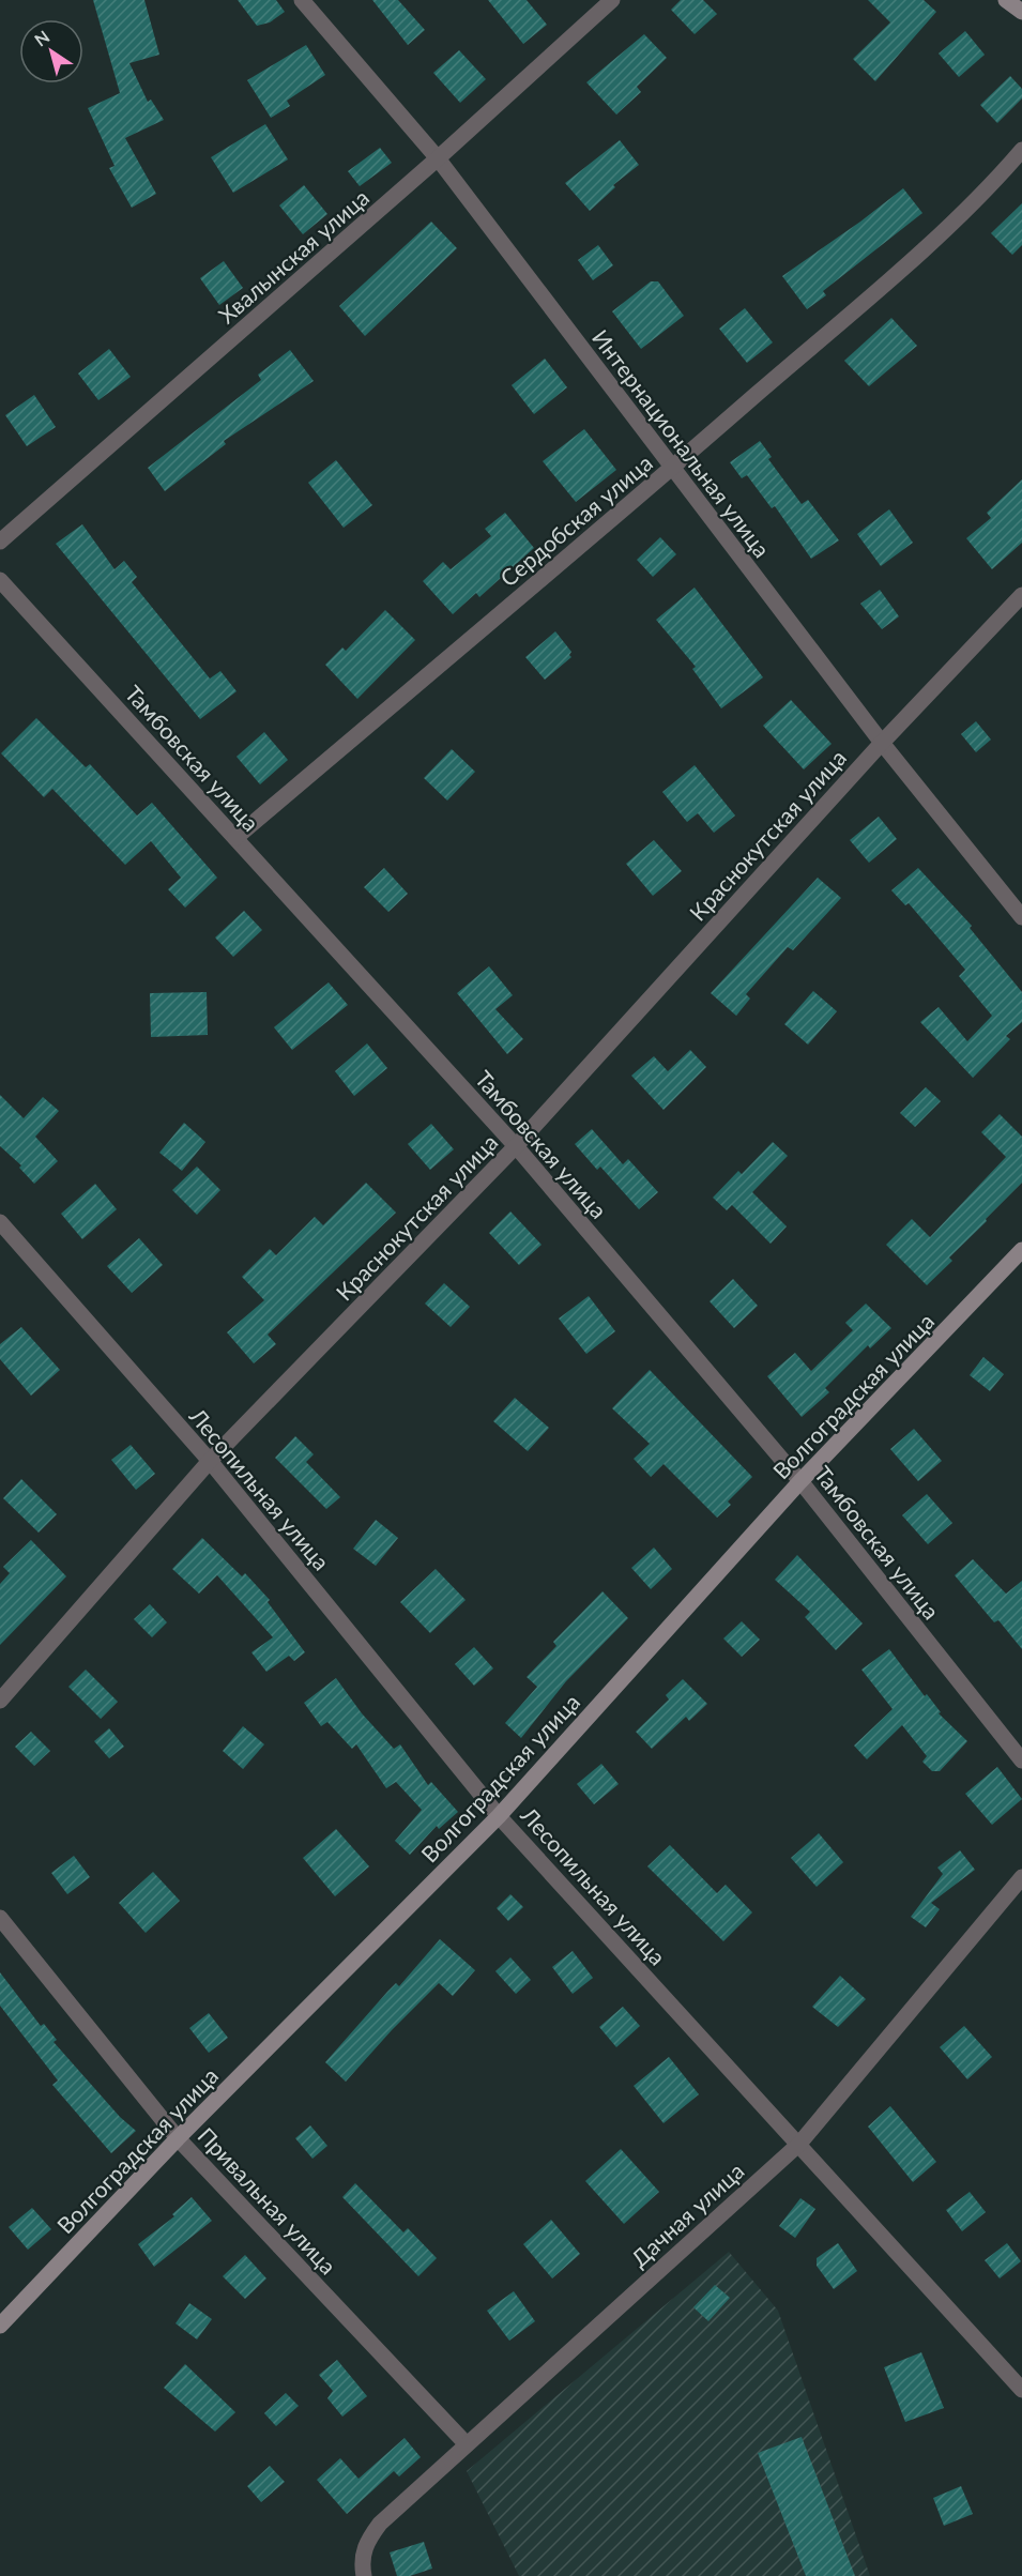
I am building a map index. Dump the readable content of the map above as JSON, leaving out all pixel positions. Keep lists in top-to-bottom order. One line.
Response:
{"streets":{"street":["Хвалынская улица","Интернациональная улица","Сердобская улица","Тамбовская улица","Краснокутская улица","Волгоградская улица","Лесопильная улица","Привальная улица","Дачная улица"]},"crossings":[["Хвалынская улица","Интернациональная улица"],["Интернациональная улица","Сердобская улица"],["Интернациональная улица","Краснокутская улица"],["Сердобская улица","Тамбовская улица"],["Тамбовская улица","Краснокутская улица"],["Тамбовская улица","Волгоградская улица"],["Краснокутская улица","Лесопильная улица"],["Волгоградская улица","Лесопильная улица"],["Волгоградская улица","Привальная улица"],["Лесопильная улица","Дачная улица"],["Привальная улица","Дачная улица"]],"north":"top left"}
